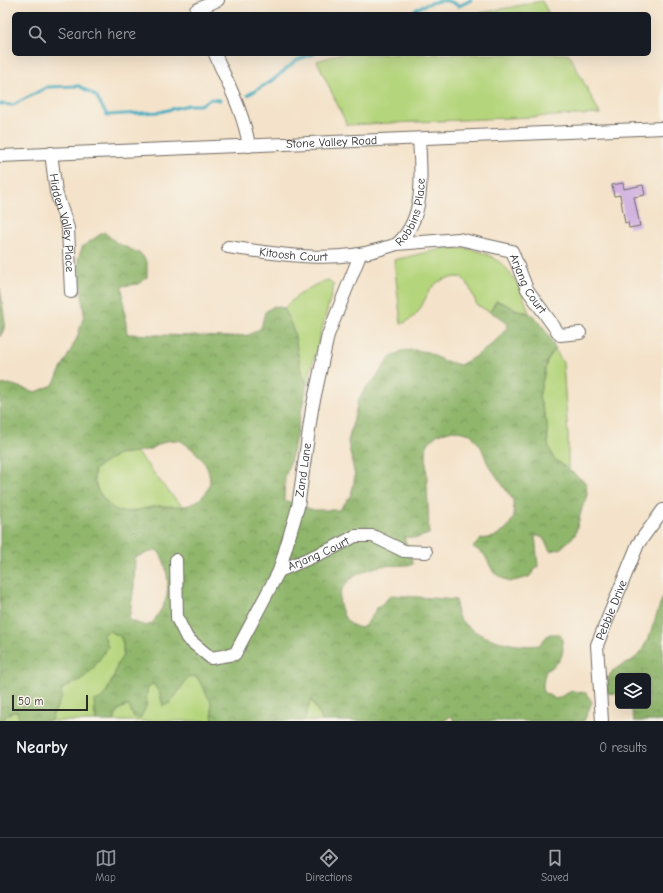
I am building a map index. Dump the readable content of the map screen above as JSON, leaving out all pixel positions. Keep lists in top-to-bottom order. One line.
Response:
{"streets":{"street":["Stone Valley Road","Robbins Place","Hidden Valley Place","Kitoosh Court","Arjang Court","Zand Lane","Pebble Drive"]},"crossings":[["Stone Valley Road","Robbins Place"],["Stone Valley Road","Hidden Valley Place"],["Robbins Place","Kitoosh Court"],["Robbins Place","Arjang Court"],["Robbins Place","Zand Lane"],["Kitoosh Court","Zand Lane"],["Arjang Court","Zand Lane"]],"scale_bar":"50 m","page":{"search":"Search here","scale":"50 m","heading":["Nearby","0 results"],"nav":["Map","Directions","Saved"]}}
